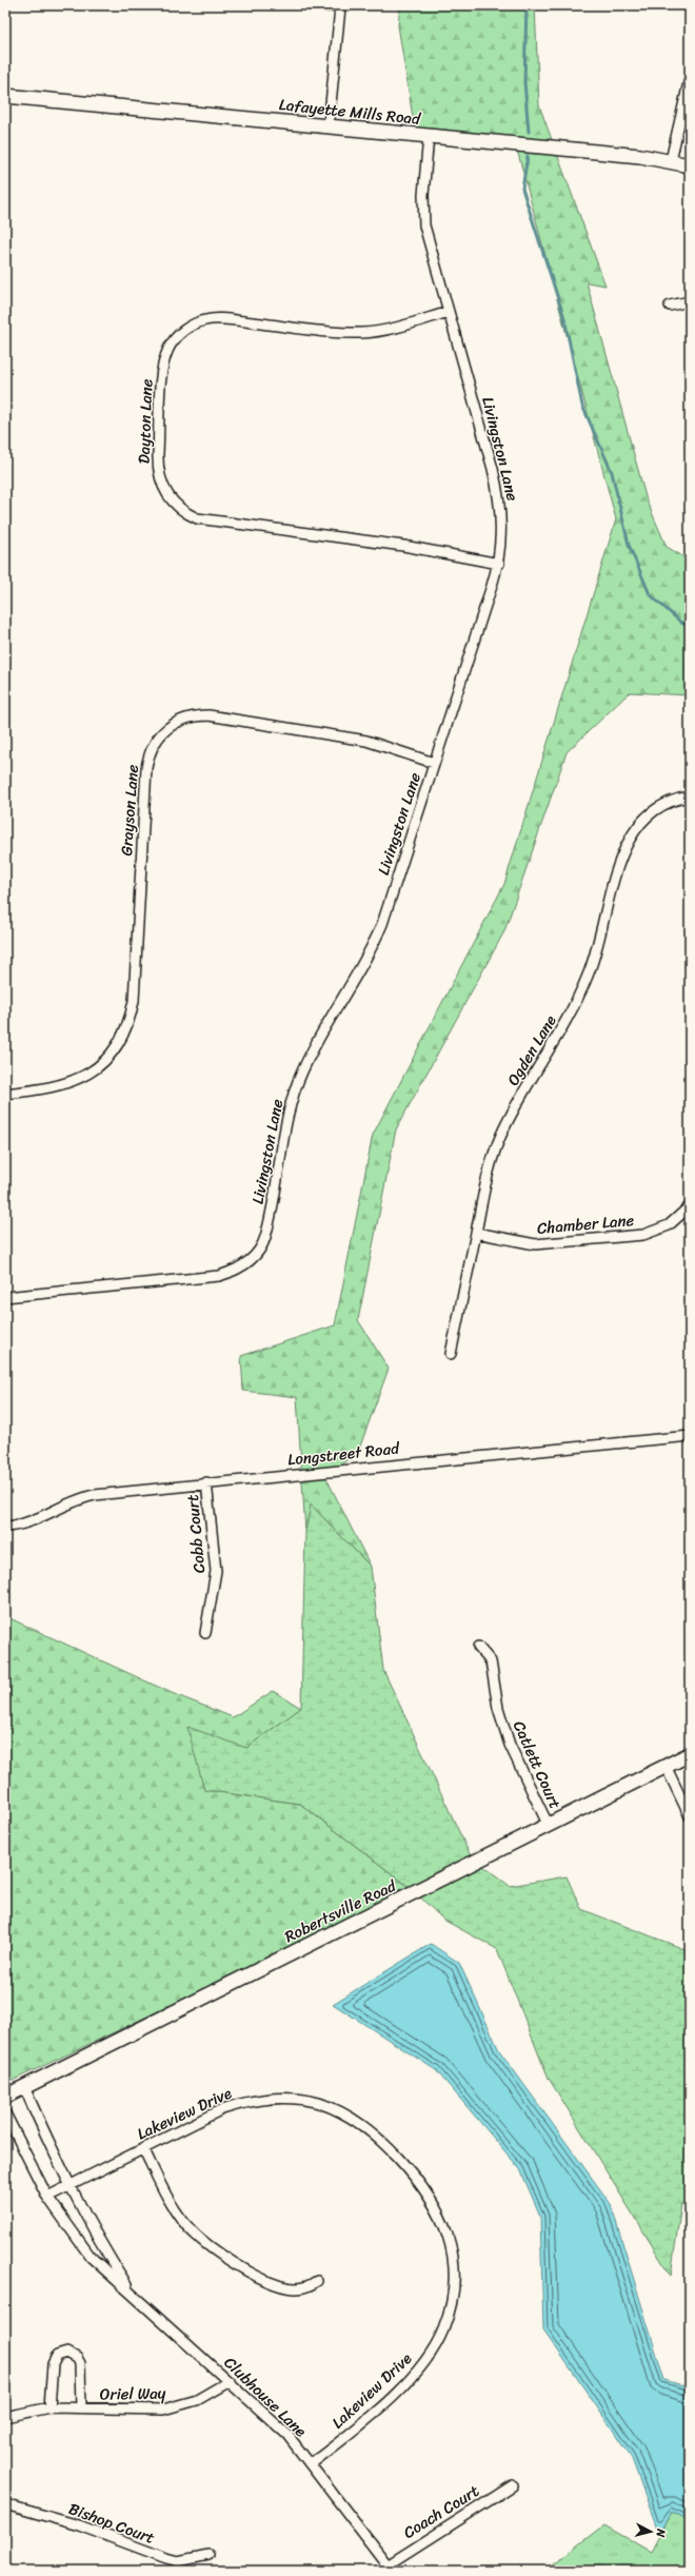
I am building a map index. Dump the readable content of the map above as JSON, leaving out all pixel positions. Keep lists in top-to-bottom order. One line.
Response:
{"streets":{"street":["Lafayette Mills Road","Dayton Lane","Livingston Lane","Grayson Lane","Ogden Lane","Chamber Lane","Longstreet Road","Cobb Court","Catlett Court","Robertsville Road","Lakeview Drive","Oriel Way","Clubhouse Lane","Coach Court","Bishop Court"]},"crossings":[["Lafayette Mills Road","Livingston Lane"],["Dayton Lane","Livingston Lane"],["Livingston Lane","Grayson Lane"],["Ogden Lane","Chamber Lane"],["Longstreet Road","Cobb Court"],["Catlett Court","Robertsville Road"],["Robertsville Road","Clubhouse Lane"],["Lakeview Drive","Clubhouse Lane"],["Oriel Way","Clubhouse Lane"],["Clubhouse Lane","Coach Court"]],"north":"right"}
